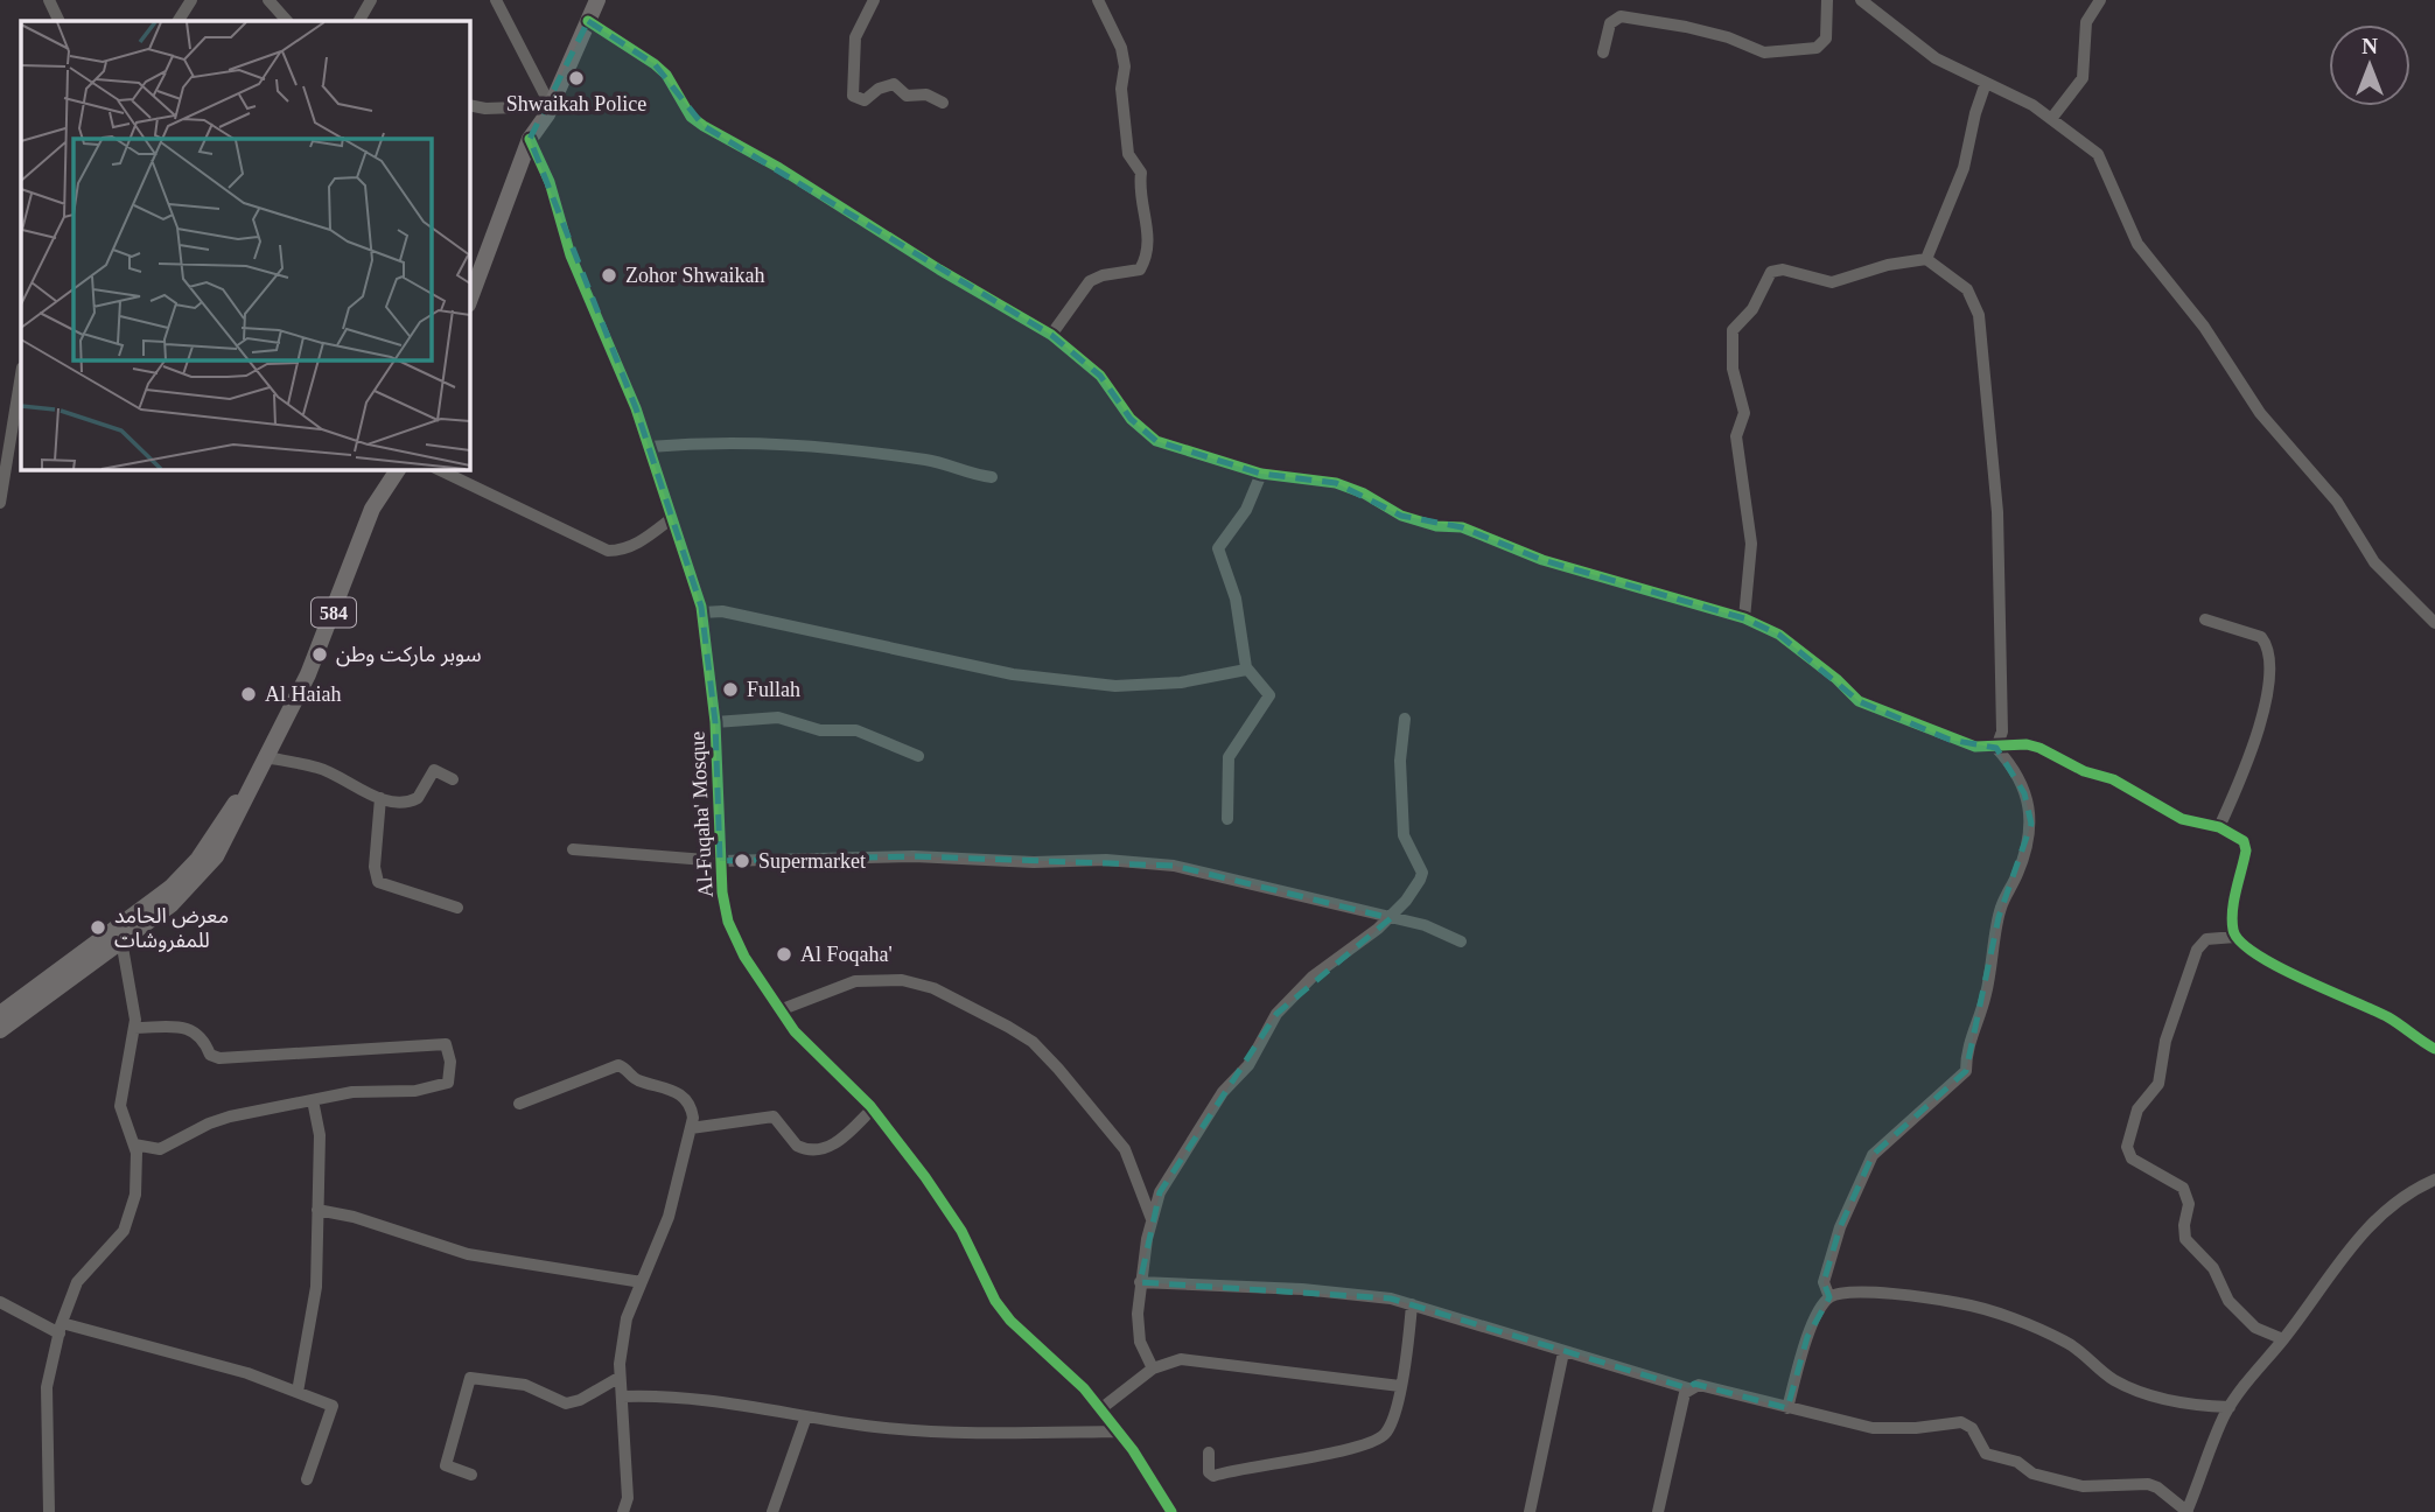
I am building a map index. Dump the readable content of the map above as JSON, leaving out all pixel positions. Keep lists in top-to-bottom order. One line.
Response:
{"streets":{"main road":["584"],"street":["Al-Fuqaha' Mosque"]},"places":["Shwaikah Police","Zohor Shwaikah","سوبر ماركت وطن","Fullah","Al Haiah","Supermarket","معرض الحامد للمفروشات","Al Foqaha'"],"north":"top"}
